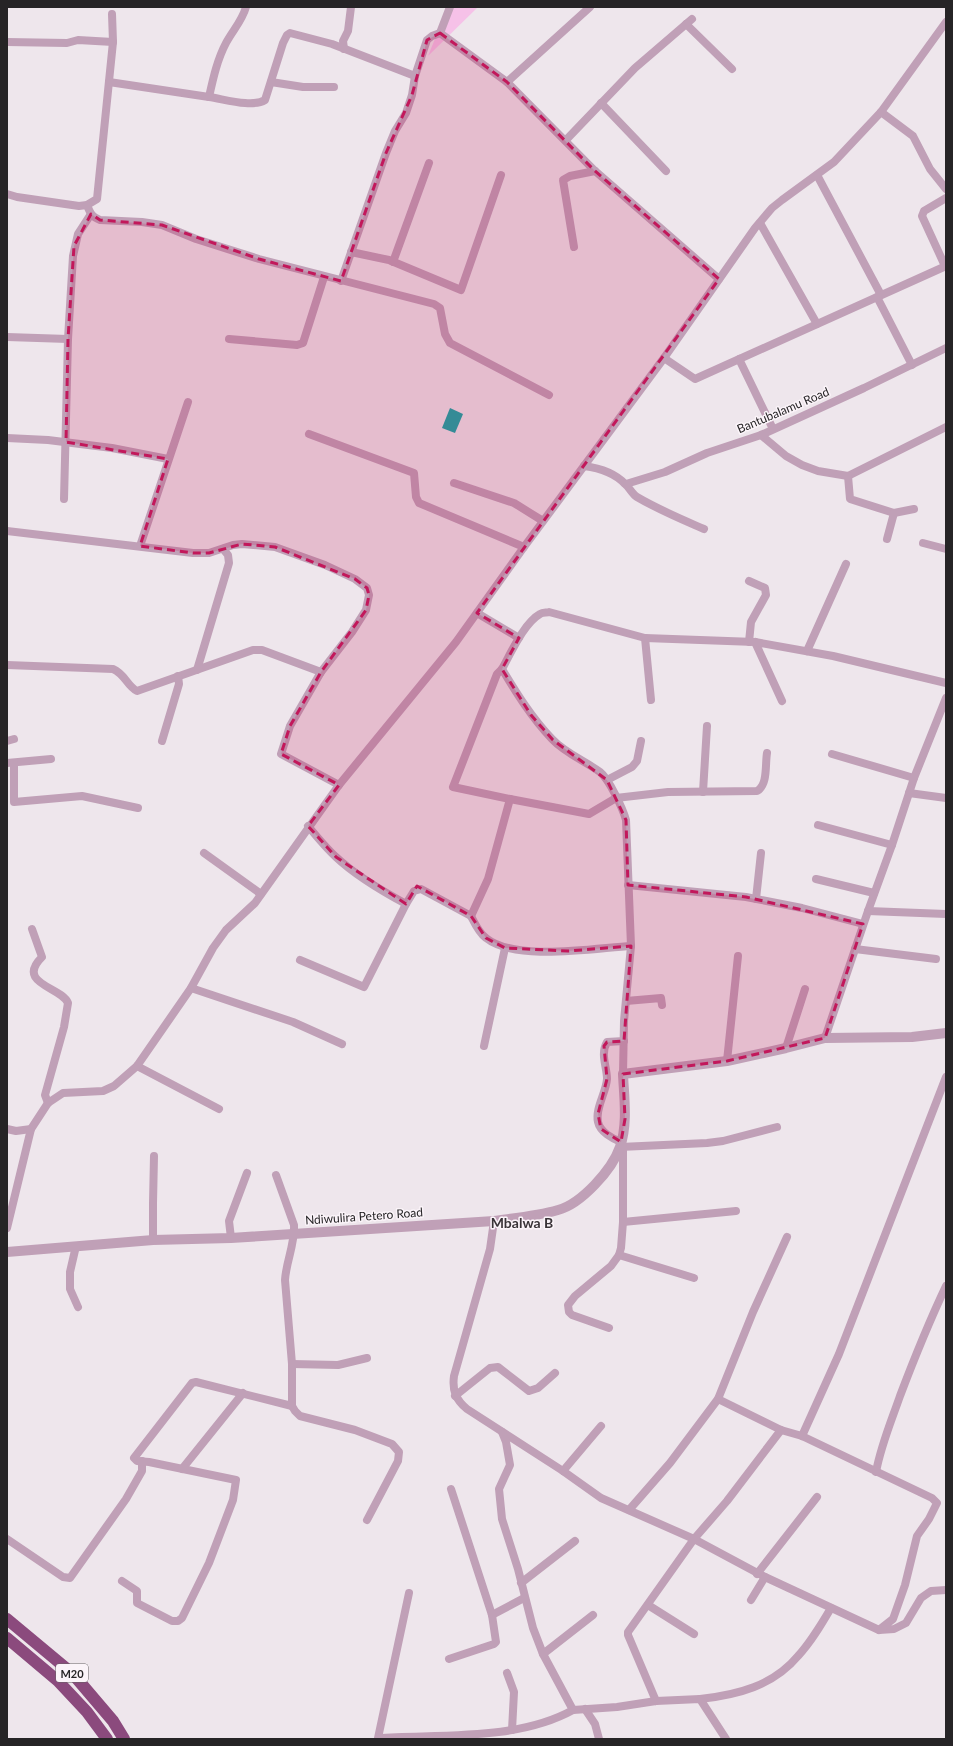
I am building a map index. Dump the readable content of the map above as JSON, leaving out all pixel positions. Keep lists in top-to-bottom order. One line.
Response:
{"streets":{"highway":["M20"],"street":["Bantubalamu Road","Ndiwulira Petero Road"]},"districts":["Mbalwa B"]}
